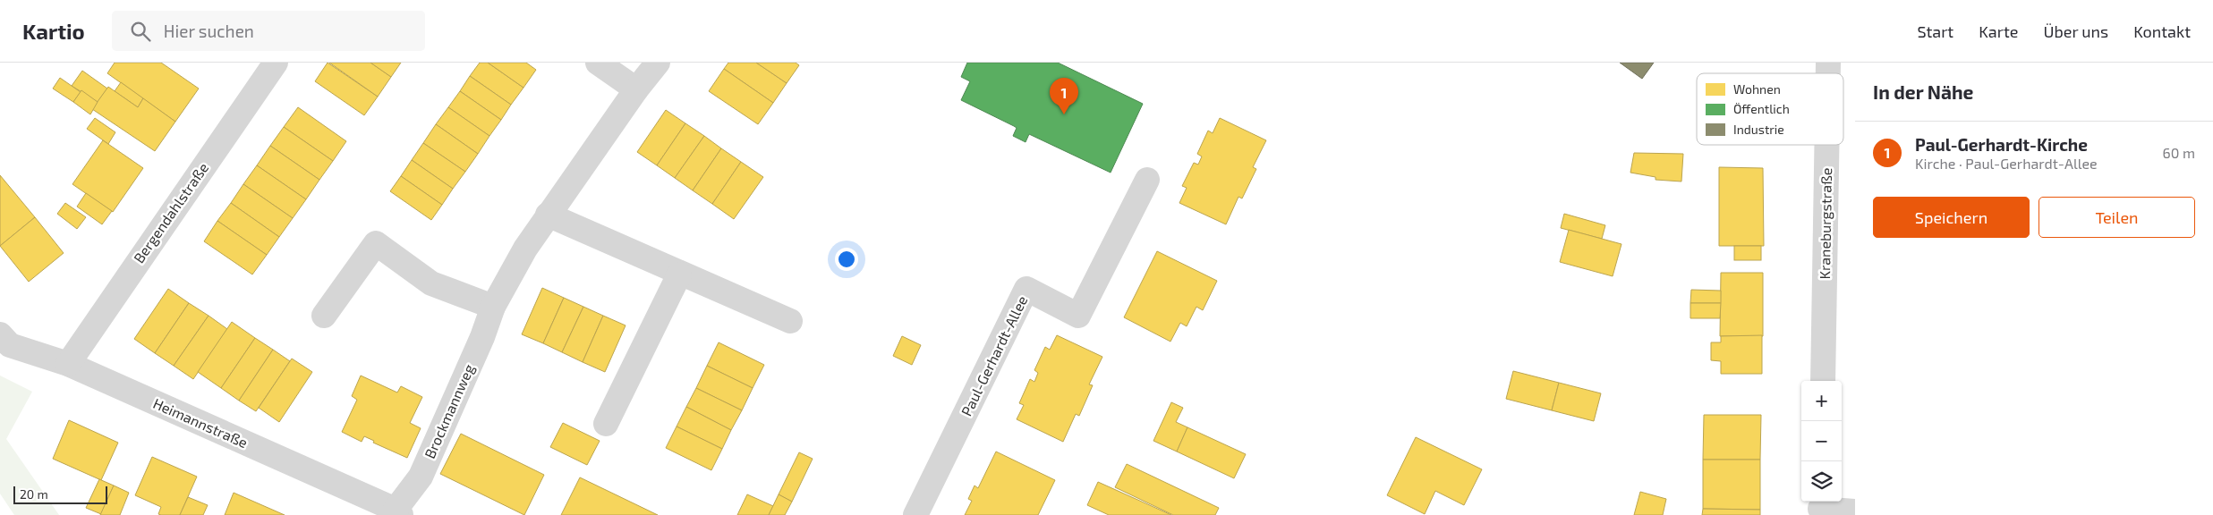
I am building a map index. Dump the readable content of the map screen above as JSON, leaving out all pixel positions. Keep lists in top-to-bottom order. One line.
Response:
{"streets":{"street":["Bergendahlstraße","Kraneburgstraße","Paul-Gerhardt-Allee","Brockmannweg","Heimannstraße"]},"crossings":[["Bergendahlstraße","Heimannstraße"],["Brockmannweg","Heimannstraße"]],"legend":["Wohnen","Öffentlich","Industrie"],"scale_bar":"20 m","page":{"header":"Kartio","search":"Hier suchen","nav":["Start","Karte","Über uns","Kontakt"],"heading":"In der Nähe","pins":"1","list":[{"mark":"1","name":"Paul-Gerhardt-Kirche","note":"Kirche · Paul-Gerhardt-Allee","value":"60 m"}],"buttons":["Speichern","Teilen"],"map_buttons":["+","−"],"scale":"20 m"}}
